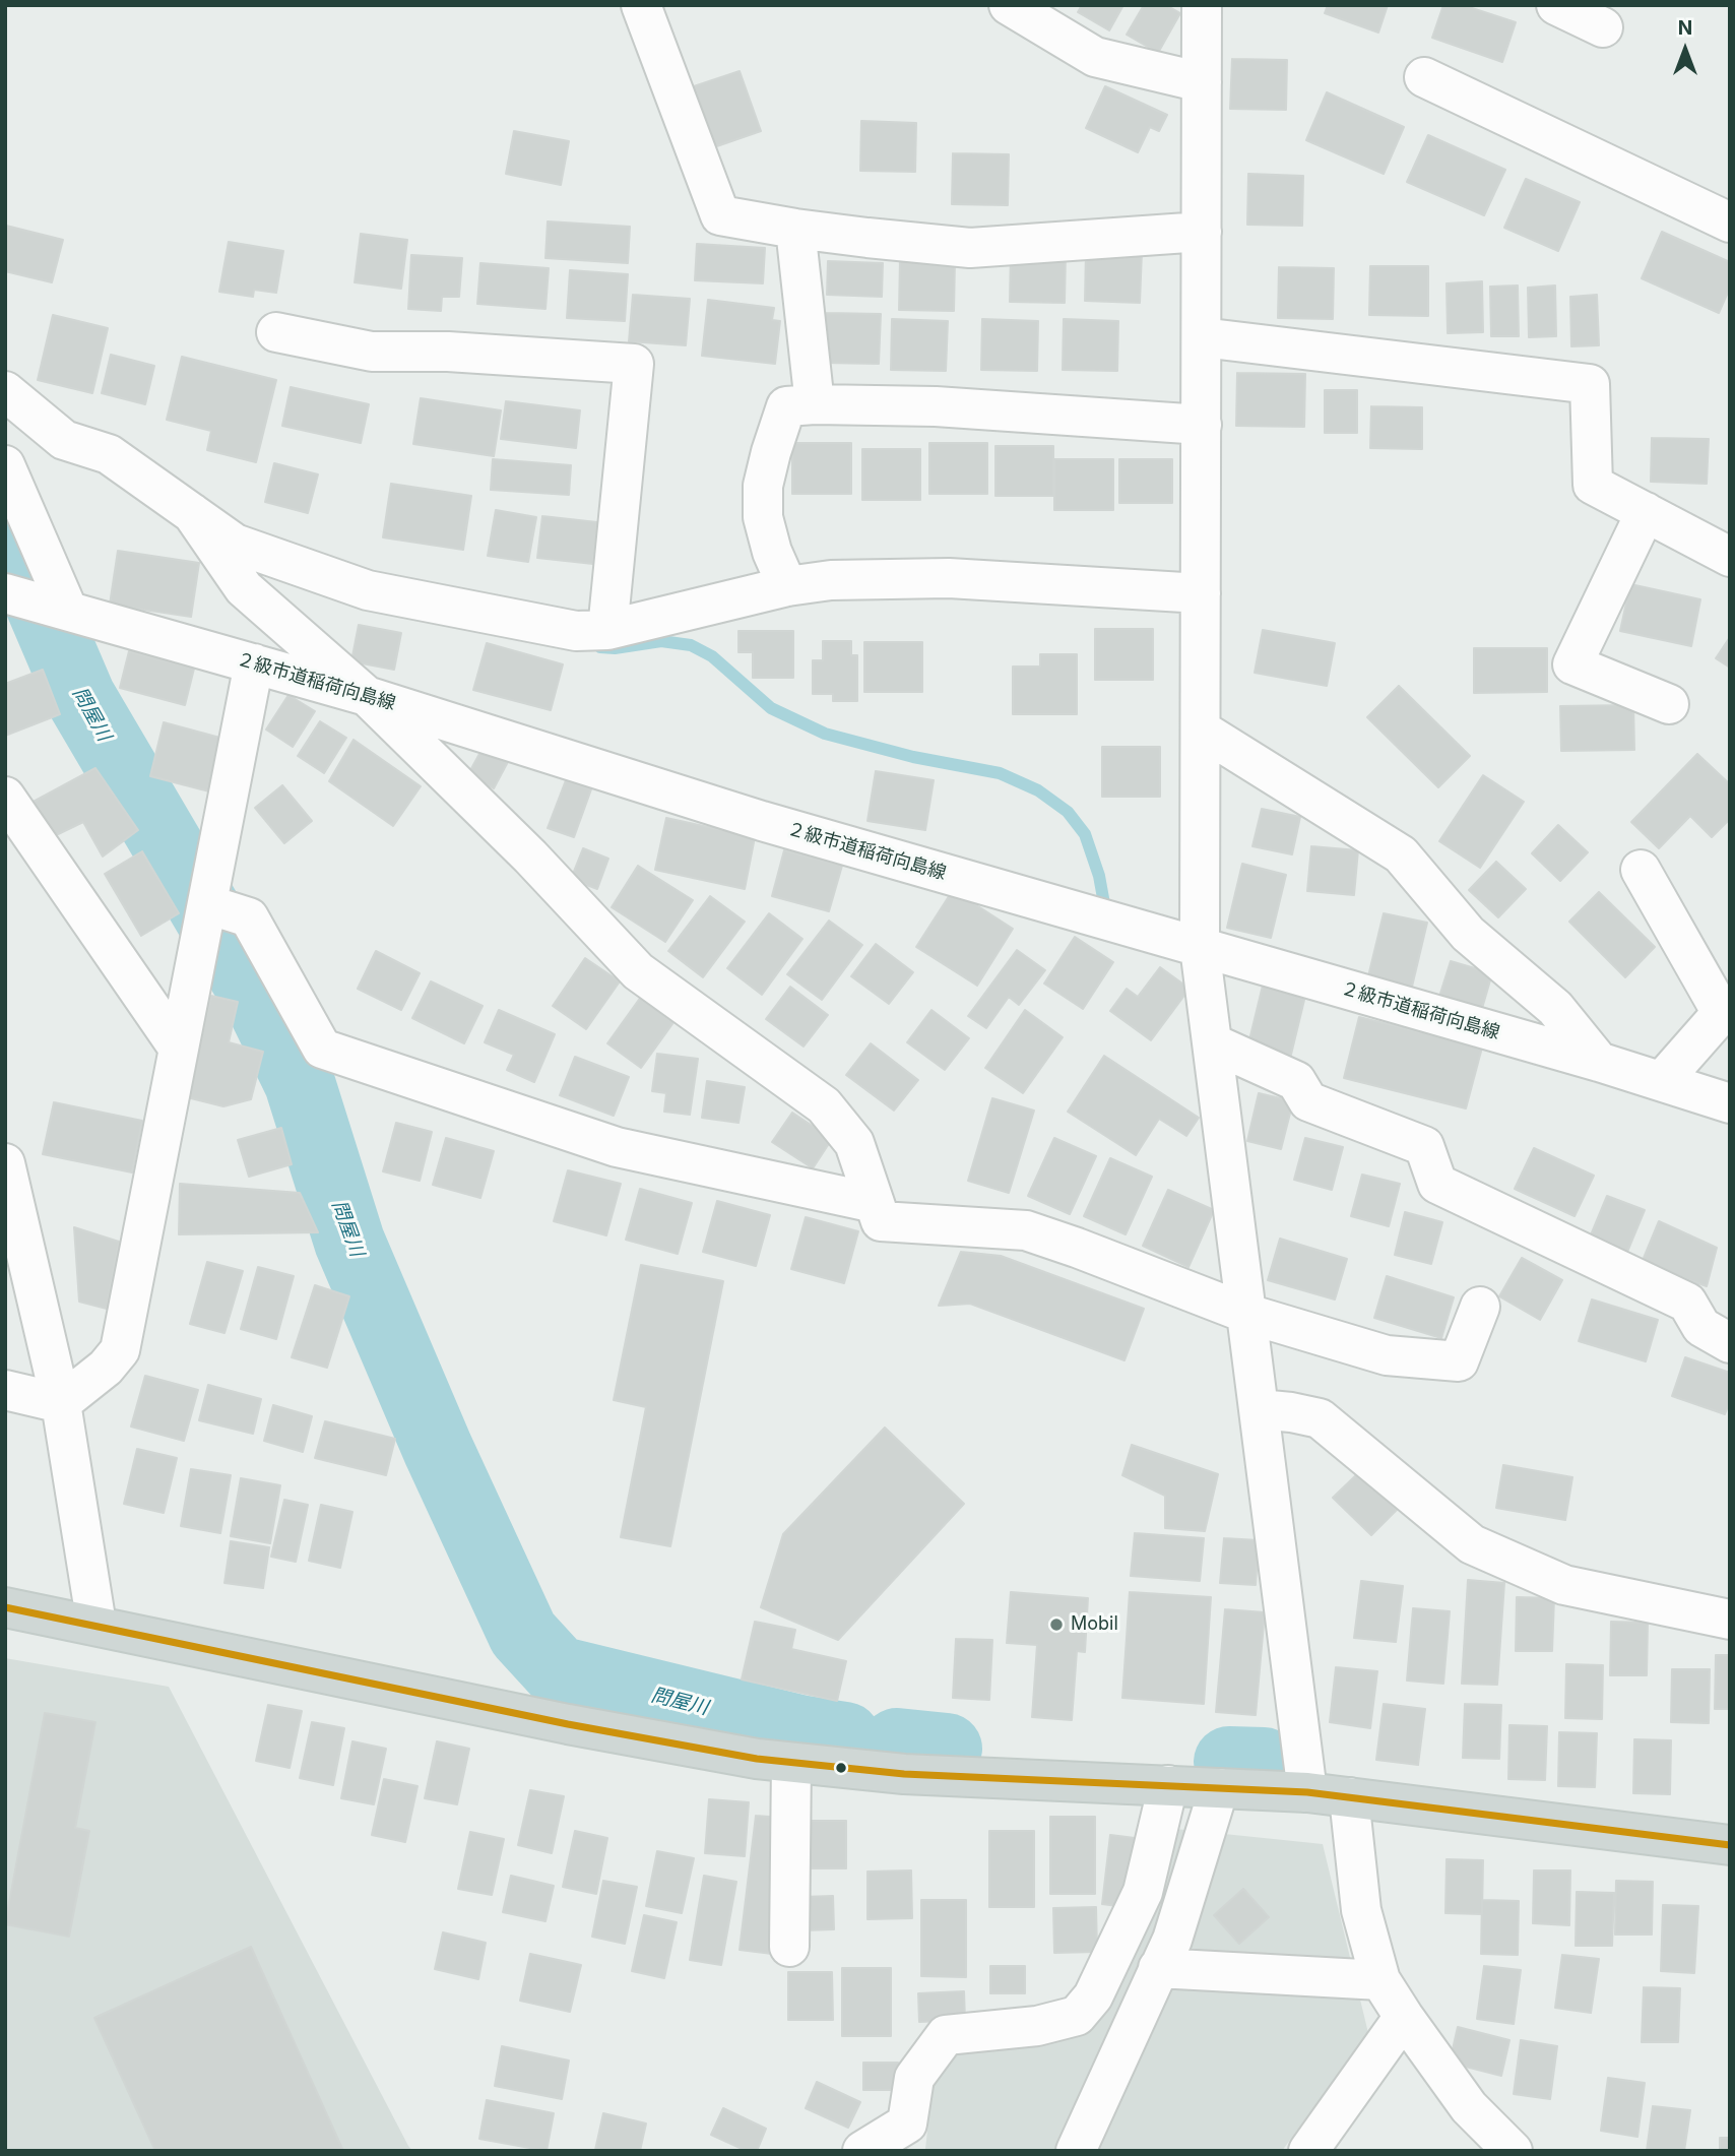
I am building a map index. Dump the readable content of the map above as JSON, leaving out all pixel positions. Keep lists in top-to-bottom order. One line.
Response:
{"streets":{"street":["２級市道稲荷向島線"]},"water":["問屋川"],"places":["Mobil"],"north":"top"}
